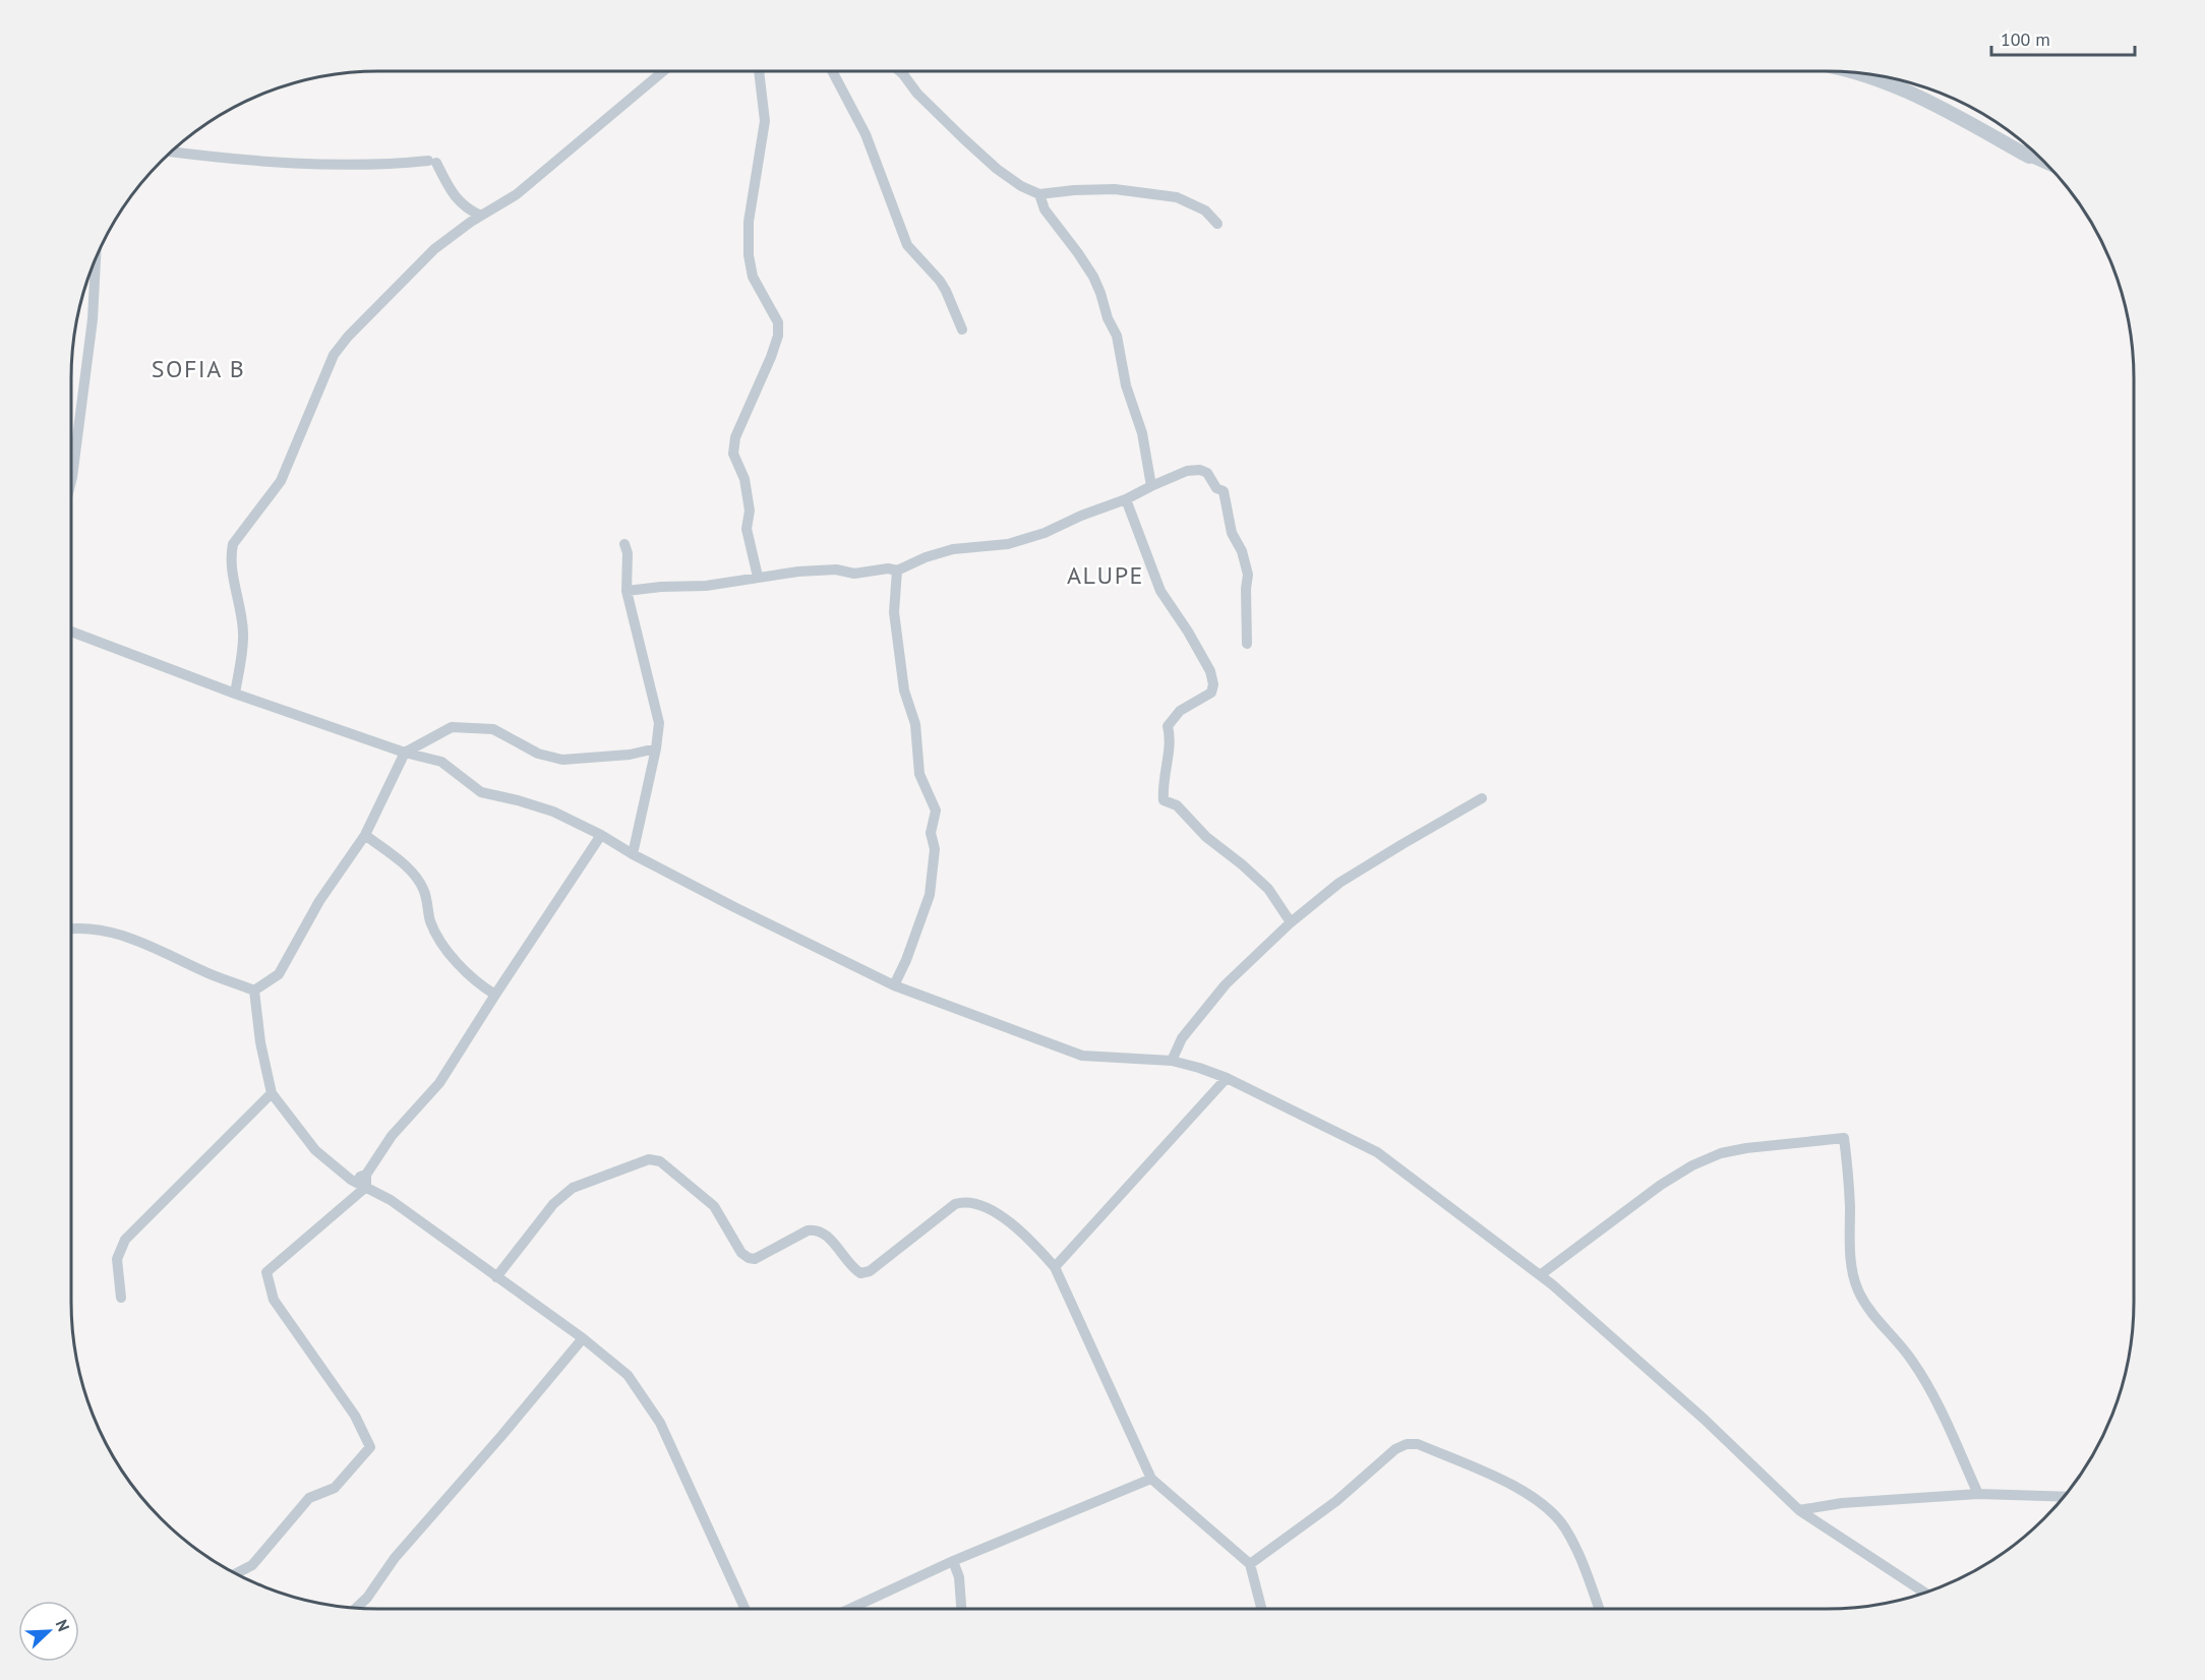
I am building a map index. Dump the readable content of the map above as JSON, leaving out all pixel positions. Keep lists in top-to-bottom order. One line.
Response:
{"districts":["SOFIA B","ALUPE"],"scale_bar":"100 m","north":"top right"}
